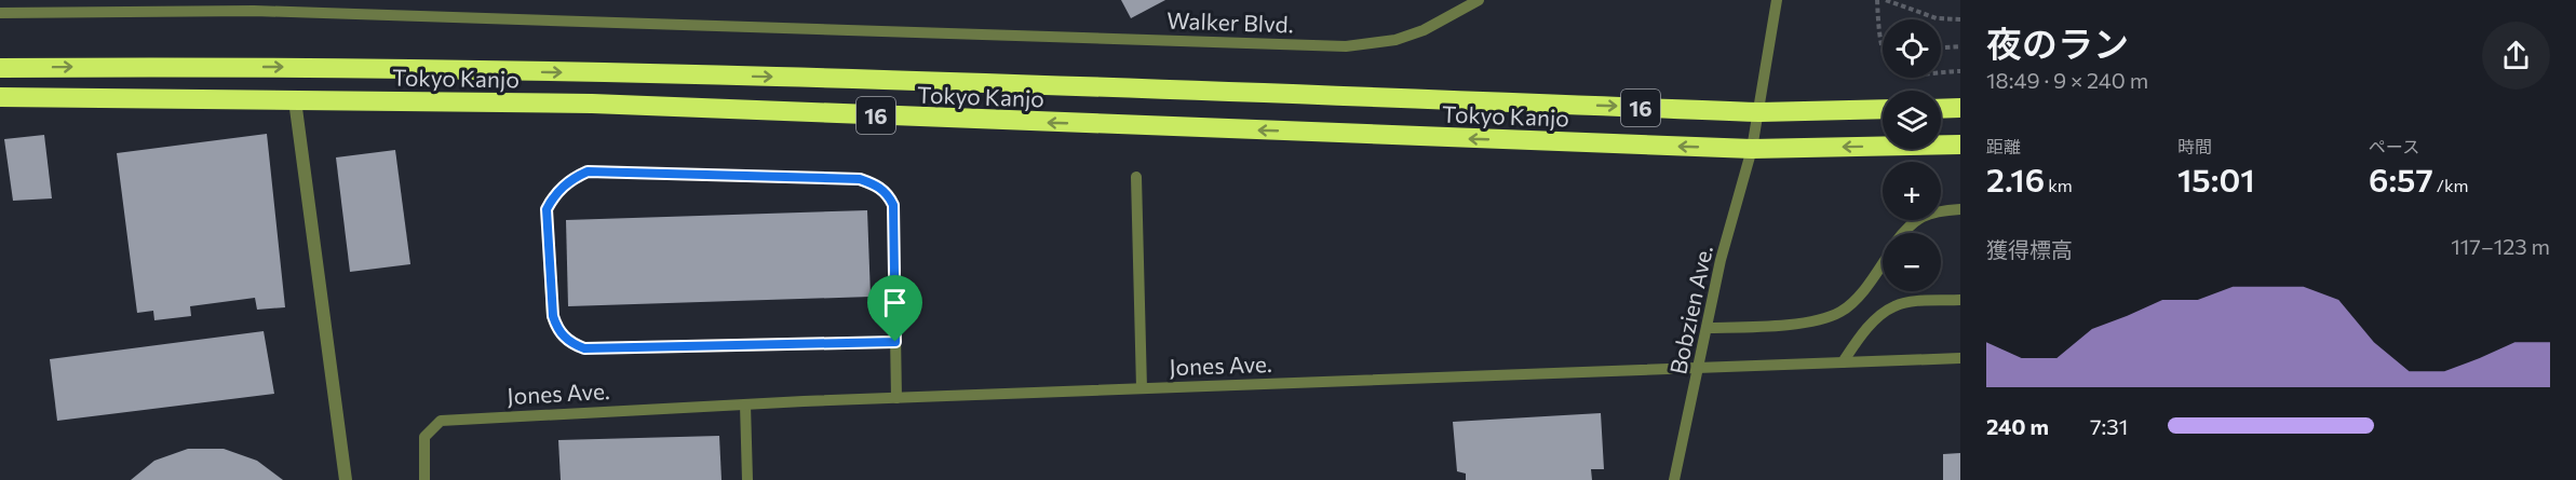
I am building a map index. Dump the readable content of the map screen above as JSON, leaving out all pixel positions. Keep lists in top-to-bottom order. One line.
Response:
{"streets":{"highway":["Tokyo Kanjo","16"],"lane":["Walker Blvd.","Bobzien Ave.","Jones Ave."]},"crossings":[["Tokyo Kanjo","Bobzien Ave."],["Bobzien Ave.","Jones Ave."]],"page":{"heading":["夜のラン","18:49 · 9 × 240 m"],"map_buttons":["+","−"],"stats":[["距離","2.16 km"],["時間","15:01"],["ペース","6:57 /km"]],"chart":["獲得標高","117–123 m"],"list":[{"name":"240 m","note":"7:31"}]}}
